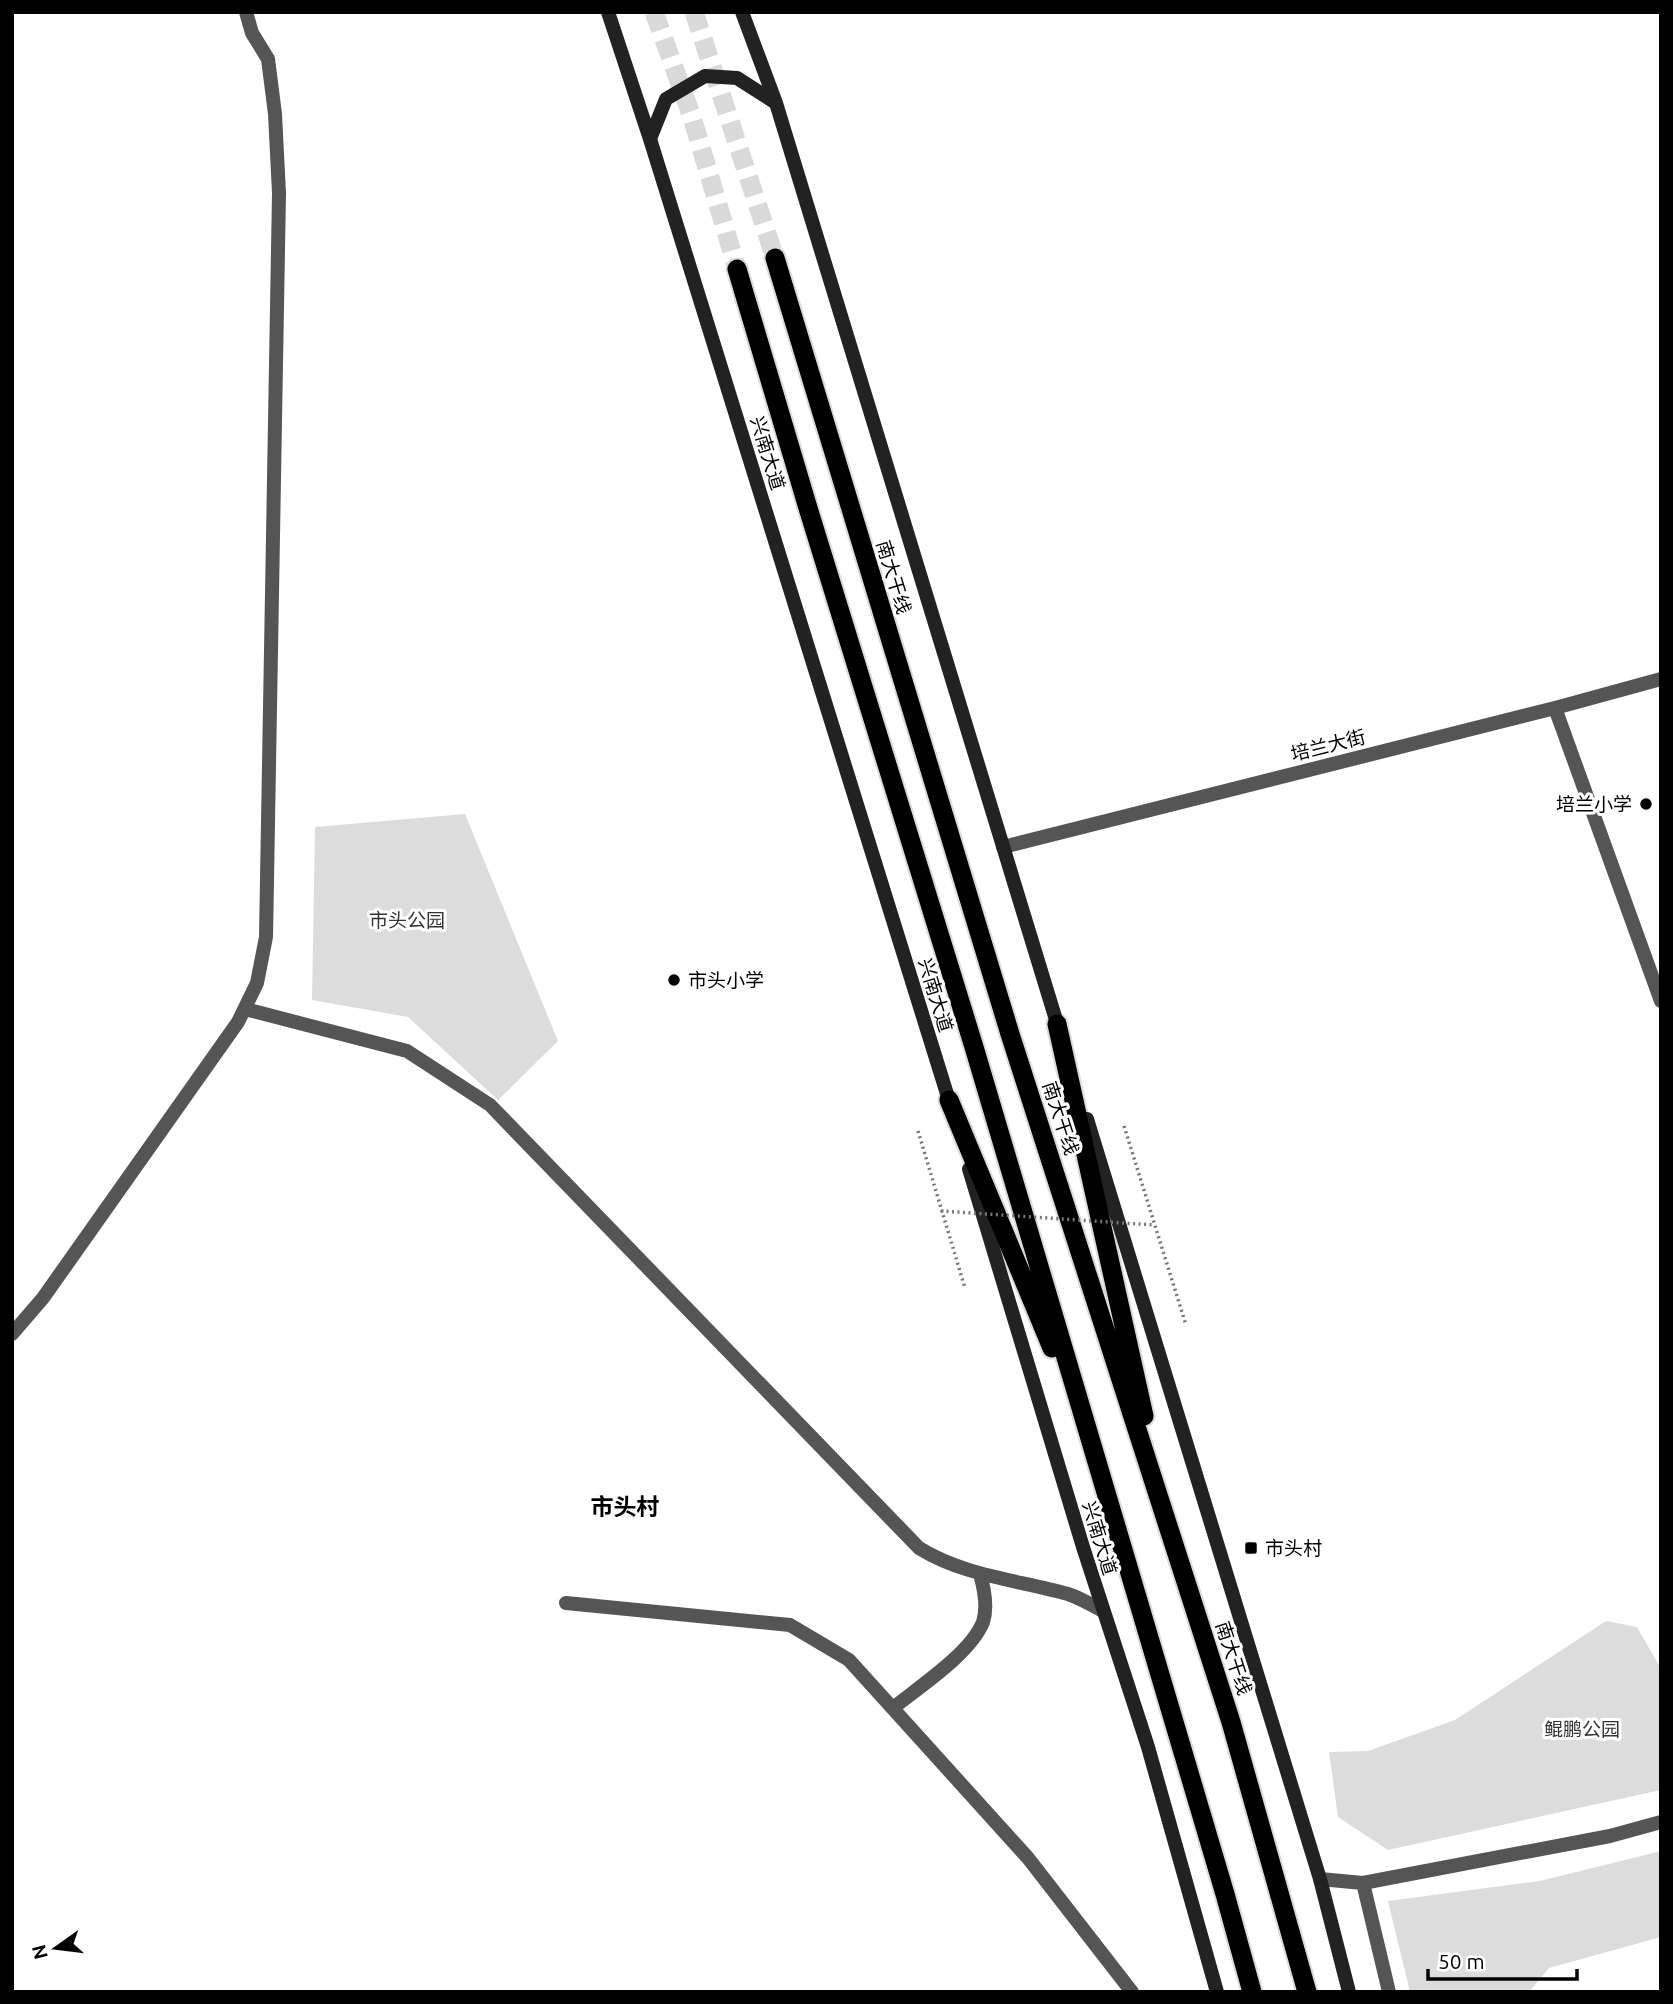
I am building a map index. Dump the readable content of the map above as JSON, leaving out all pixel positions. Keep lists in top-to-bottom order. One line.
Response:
{"streets":{"highway":["南大干线"],"main road":["兴南大道"],"street":["培兰大街"]},"districts":["市头村"],"parks":["市头公园","鲲鹏公园"],"places":{"other":["培兰小学","市头小学"],"transit":["市头村"]},"scale_bar":"50 m","north":"left"}
